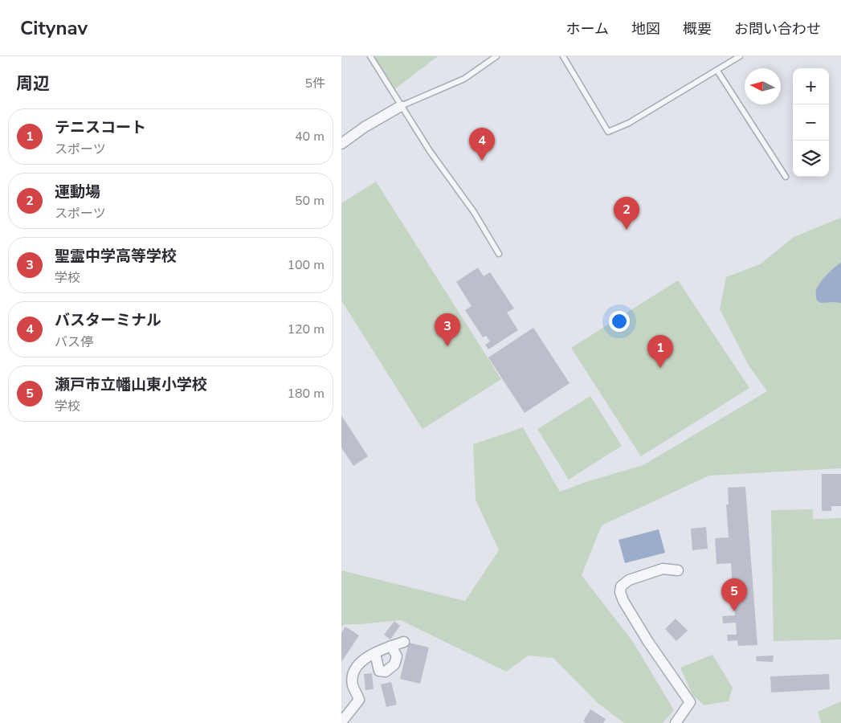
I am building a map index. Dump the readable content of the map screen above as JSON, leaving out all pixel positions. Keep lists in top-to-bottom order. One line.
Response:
{"north":"left","page":{"header":"Citynav","nav":["ホーム","地図","概要","お問い合わせ"],"heading":["周辺","5件"],"map_buttons":["+","−"],"list":[{"mark":"1","name":"テニスコート","note":"スポーツ","value":"40 m"},{"mark":"2","name":"運動場","note":"スポーツ","value":"50 m"},{"mark":"3","name":"聖霊中学高等学校","note":"学校","value":"100 m"},{"mark":"4","name":"バスターミナル","note":"バス停","value":"120 m"},{"mark":"5","name":"瀬戸市立幡山東小学校","note":"学校","value":"180 m"}],"pins":["4","2","3","1","5"]}}
